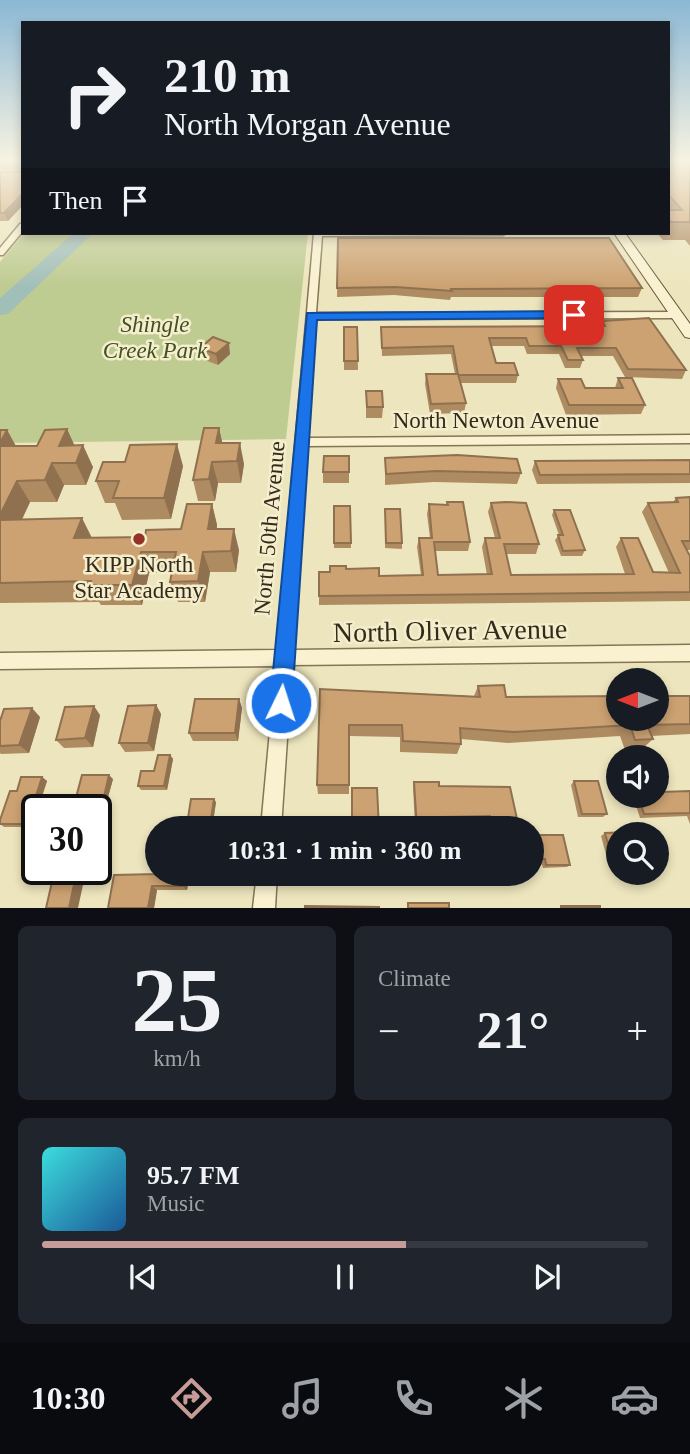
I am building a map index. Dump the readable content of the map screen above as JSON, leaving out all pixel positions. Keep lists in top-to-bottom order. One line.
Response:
{"streets":{"street":["North Newton Avenue","North 50th Avenue","North Oliver Avenue"]},"crossings":[["North Newton Avenue","North 50th Avenue"],["North 50th Avenue","North Oliver Avenue"]],"parks":["Shingle Creek Park"],"places":["KIPP North Star Academy"],"north":"left","page":{"turn":["210 m","North Morgan Avenue"],"then":"Then","limit":"30","trip":"10:31 · 1 min · 360 m","tile":[["25","km/h"],"Climate"],"heat":["−","21°","+"],"song":["95.7 FM","Music"],"tabs":"10:30"}}
